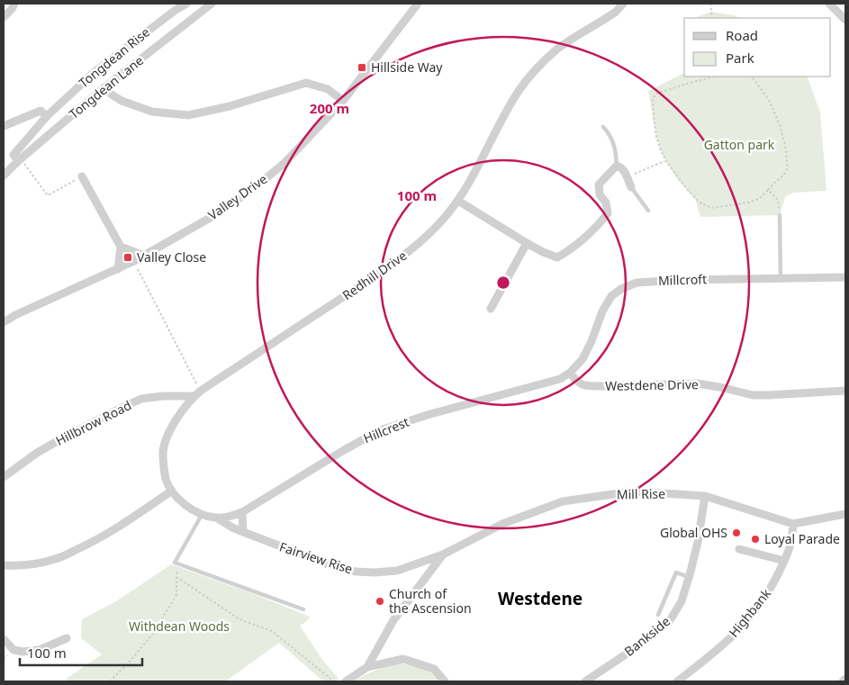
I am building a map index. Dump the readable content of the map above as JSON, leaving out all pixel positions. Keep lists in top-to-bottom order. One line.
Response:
{"streets":{"street":["Tongdean Rise","Tongdean Lane","Valley Drive","Redhill Drive","Millcroft","Westdene Drive","Hillbrow Road","Hillcrest","Mill Rise","Fairview Rise","Highbank","Bankside"]},"crossings":[["Tongdean Rise","Tongdean Lane"],["Redhill Drive","Hillbrow Road"],["Redhill Drive","Hillcrest"],["Redhill Drive","Fairview Rise"],["Millcroft","Westdene Drive"],["Millcroft","Hillcrest"],["Westdene Drive","Hillcrest"],["Hillcrest","Fairview Rise"],["Mill Rise","Fairview Rise"],["Mill Rise","Highbank"],["Mill Rise","Bankside"]],"districts":["Westdene"],"parks":["Gatton park","Withdean Woods"],"places":{"transit":["Hillside Way","Valley Close"],"other":["Global OHS","Loyal Parade","Church of the Ascension"]},"legend":["Road","Park"],"scale_bar":"100 m","rings":["200 m","100 m"]}
